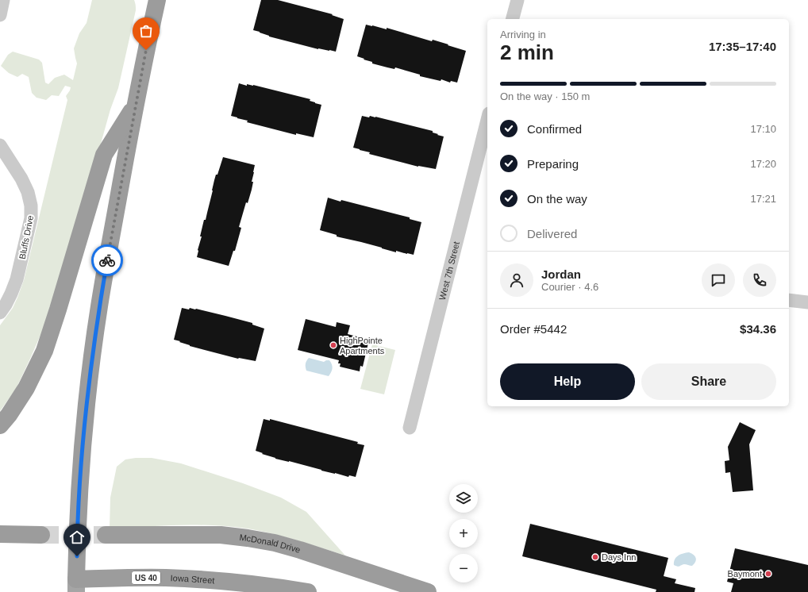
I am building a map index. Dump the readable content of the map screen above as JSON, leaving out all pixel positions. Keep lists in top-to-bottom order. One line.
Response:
{"streets":{"highway":["McDonald Drive","US 40","Iowa Street"],"street":["Bluffs Drive","West 7th Street"]},"crossings":[["US 40","Iowa Street"]],"places":["HighPointe Apartments","Days Inn","Baymont"],"page":{"heading":["2 min","Arriving in","17:35–17:40"],"panel":["Jordan","Courier · 4.6","Order #5442","$34.36"],"bar":"On the way · 150 m","list":[["Confirmed","17:10"],["Preparing","17:20"],["On the way","17:21"],"Delivered"],"buttons":["Help","Share"],"map_buttons":["+","−"]}}
